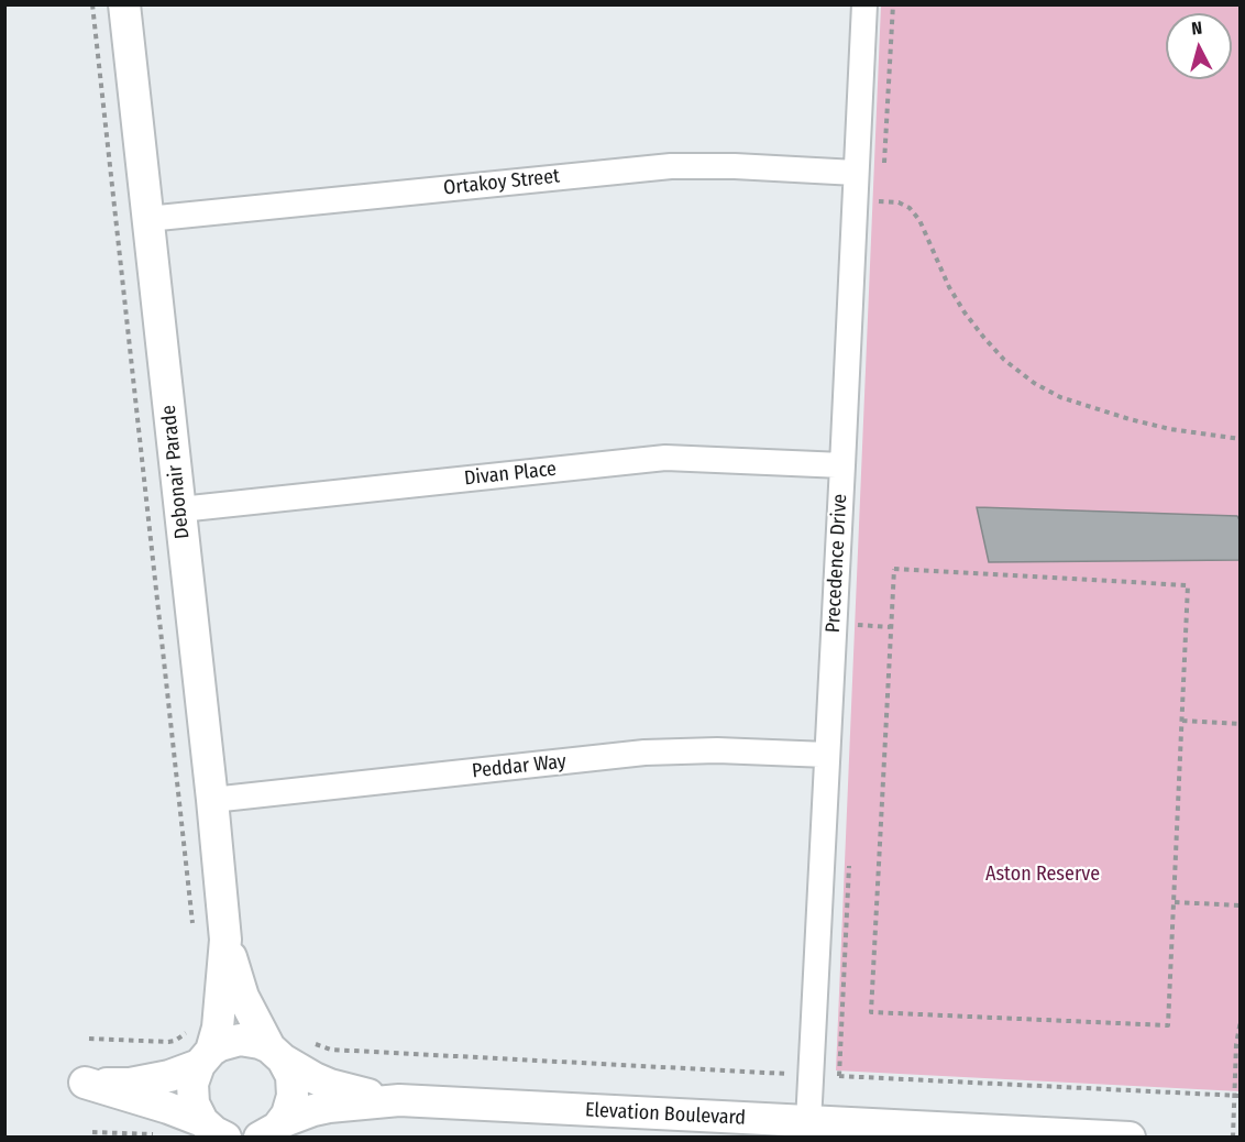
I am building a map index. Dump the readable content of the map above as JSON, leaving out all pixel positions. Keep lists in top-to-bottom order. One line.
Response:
{"streets":{"street":["Ortakoy Street","Debonair Parade","Divan Place","Precedence Drive","Peddar Way","Elevation Boulevard"]},"crossings":[["Ortakoy Street","Debonair Parade"],["Ortakoy Street","Precedence Drive"],["Debonair Parade","Divan Place"],["Debonair Parade","Peddar Way"],["Debonair Parade","Elevation Boulevard"],["Divan Place","Precedence Drive"],["Precedence Drive","Peddar Way"],["Precedence Drive","Elevation Boulevard"]],"parks":["Aston Reserve"],"north":"top"}
